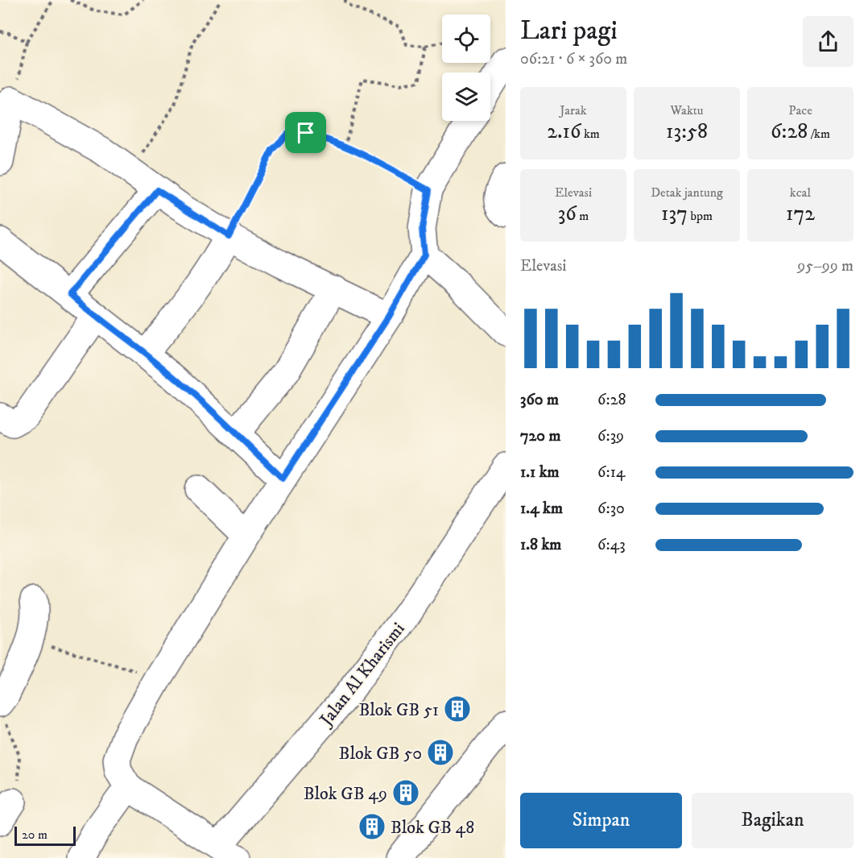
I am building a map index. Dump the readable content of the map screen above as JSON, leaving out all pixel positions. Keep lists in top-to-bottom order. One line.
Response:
{"streets":{"street":["Jalan Al Kharismi"]},"places":{"building":["Blok GB 51","Blok GB 50","Blok GB 49","Blok GB 48"]},"scale_bar":"20 m","page":{"heading":["Lari pagi","06:21 · 6 × 360 m"],"stats":[["Jarak","2.16 km"],["Waktu","13:58"],["Pace","6:28 /km"],["Elevasi","36 m"],["Detak jantung","137 bpm"],["kcal","172"]],"chart":["Elevasi","95–99 m"],"list":[{"name":"360 m","note":"6:28"},{"name":"720 m","note":"6:39"},{"name":"1.1 km","note":"6:14"},{"name":"1.4 km","note":"6:30"},{"name":"1.8 km","note":"6:43"}],"buttons":["Simpan","Bagikan"],"scale":"20 m"}}
